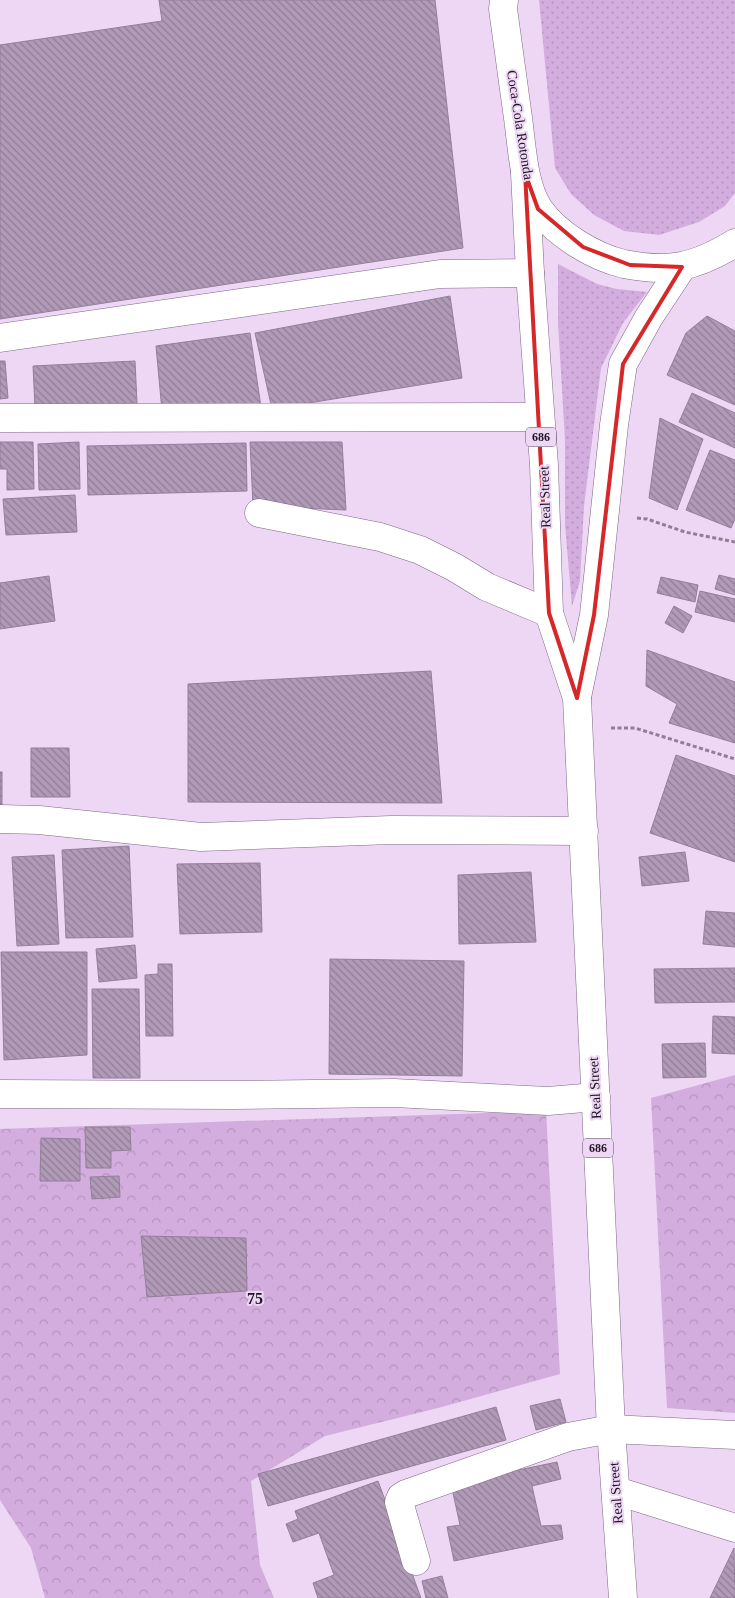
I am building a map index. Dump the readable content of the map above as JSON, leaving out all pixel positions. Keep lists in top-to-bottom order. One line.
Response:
{"streets":{"main road":["Coca-Cola Rotonda","686","Real Street"]},"crossings":[["Coca-Cola Rotonda","Real Street"]],"districts":["75"]}
